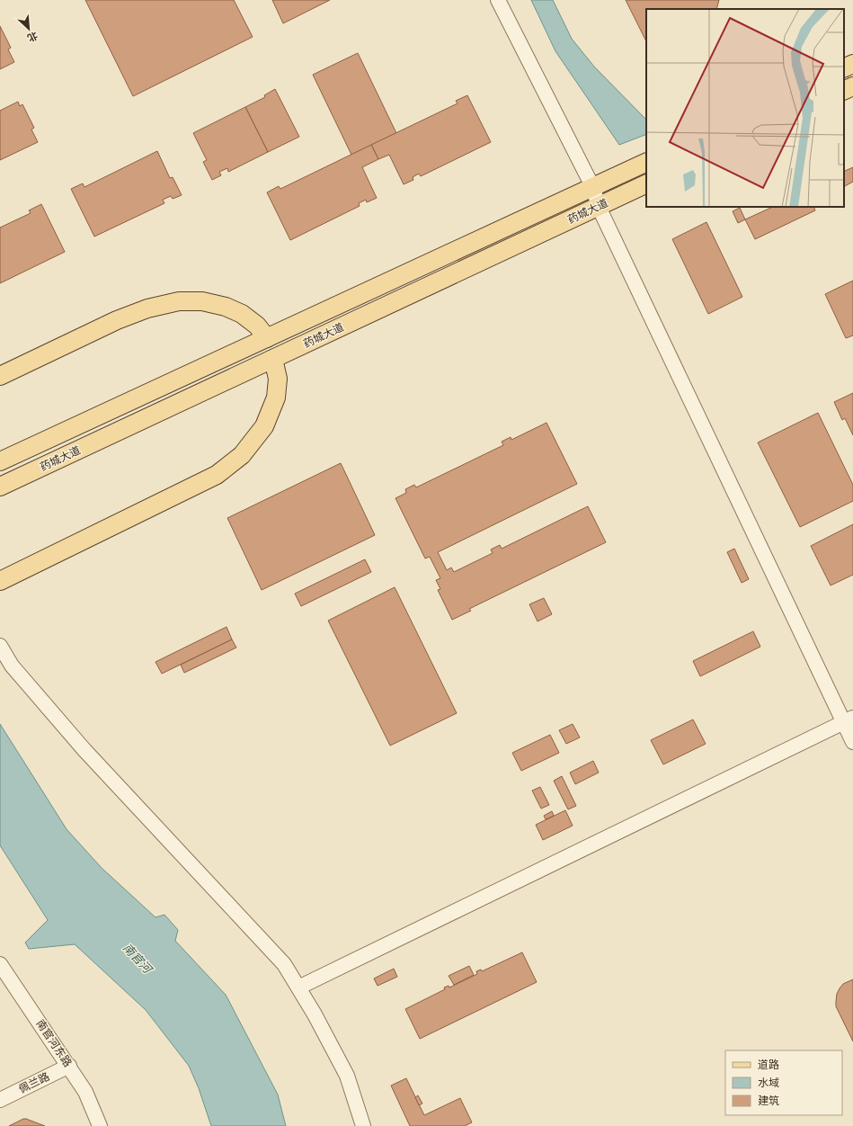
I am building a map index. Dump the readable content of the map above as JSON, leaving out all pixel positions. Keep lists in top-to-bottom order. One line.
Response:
{"streets":{"main road":["药城大道"],"street":["南官河东路","佩兰路"]},"crossings":[["南官河东路","佩兰路"]],"water":["南官河"],"legend":["道路","水域","建筑"],"north":"bottom right"}
